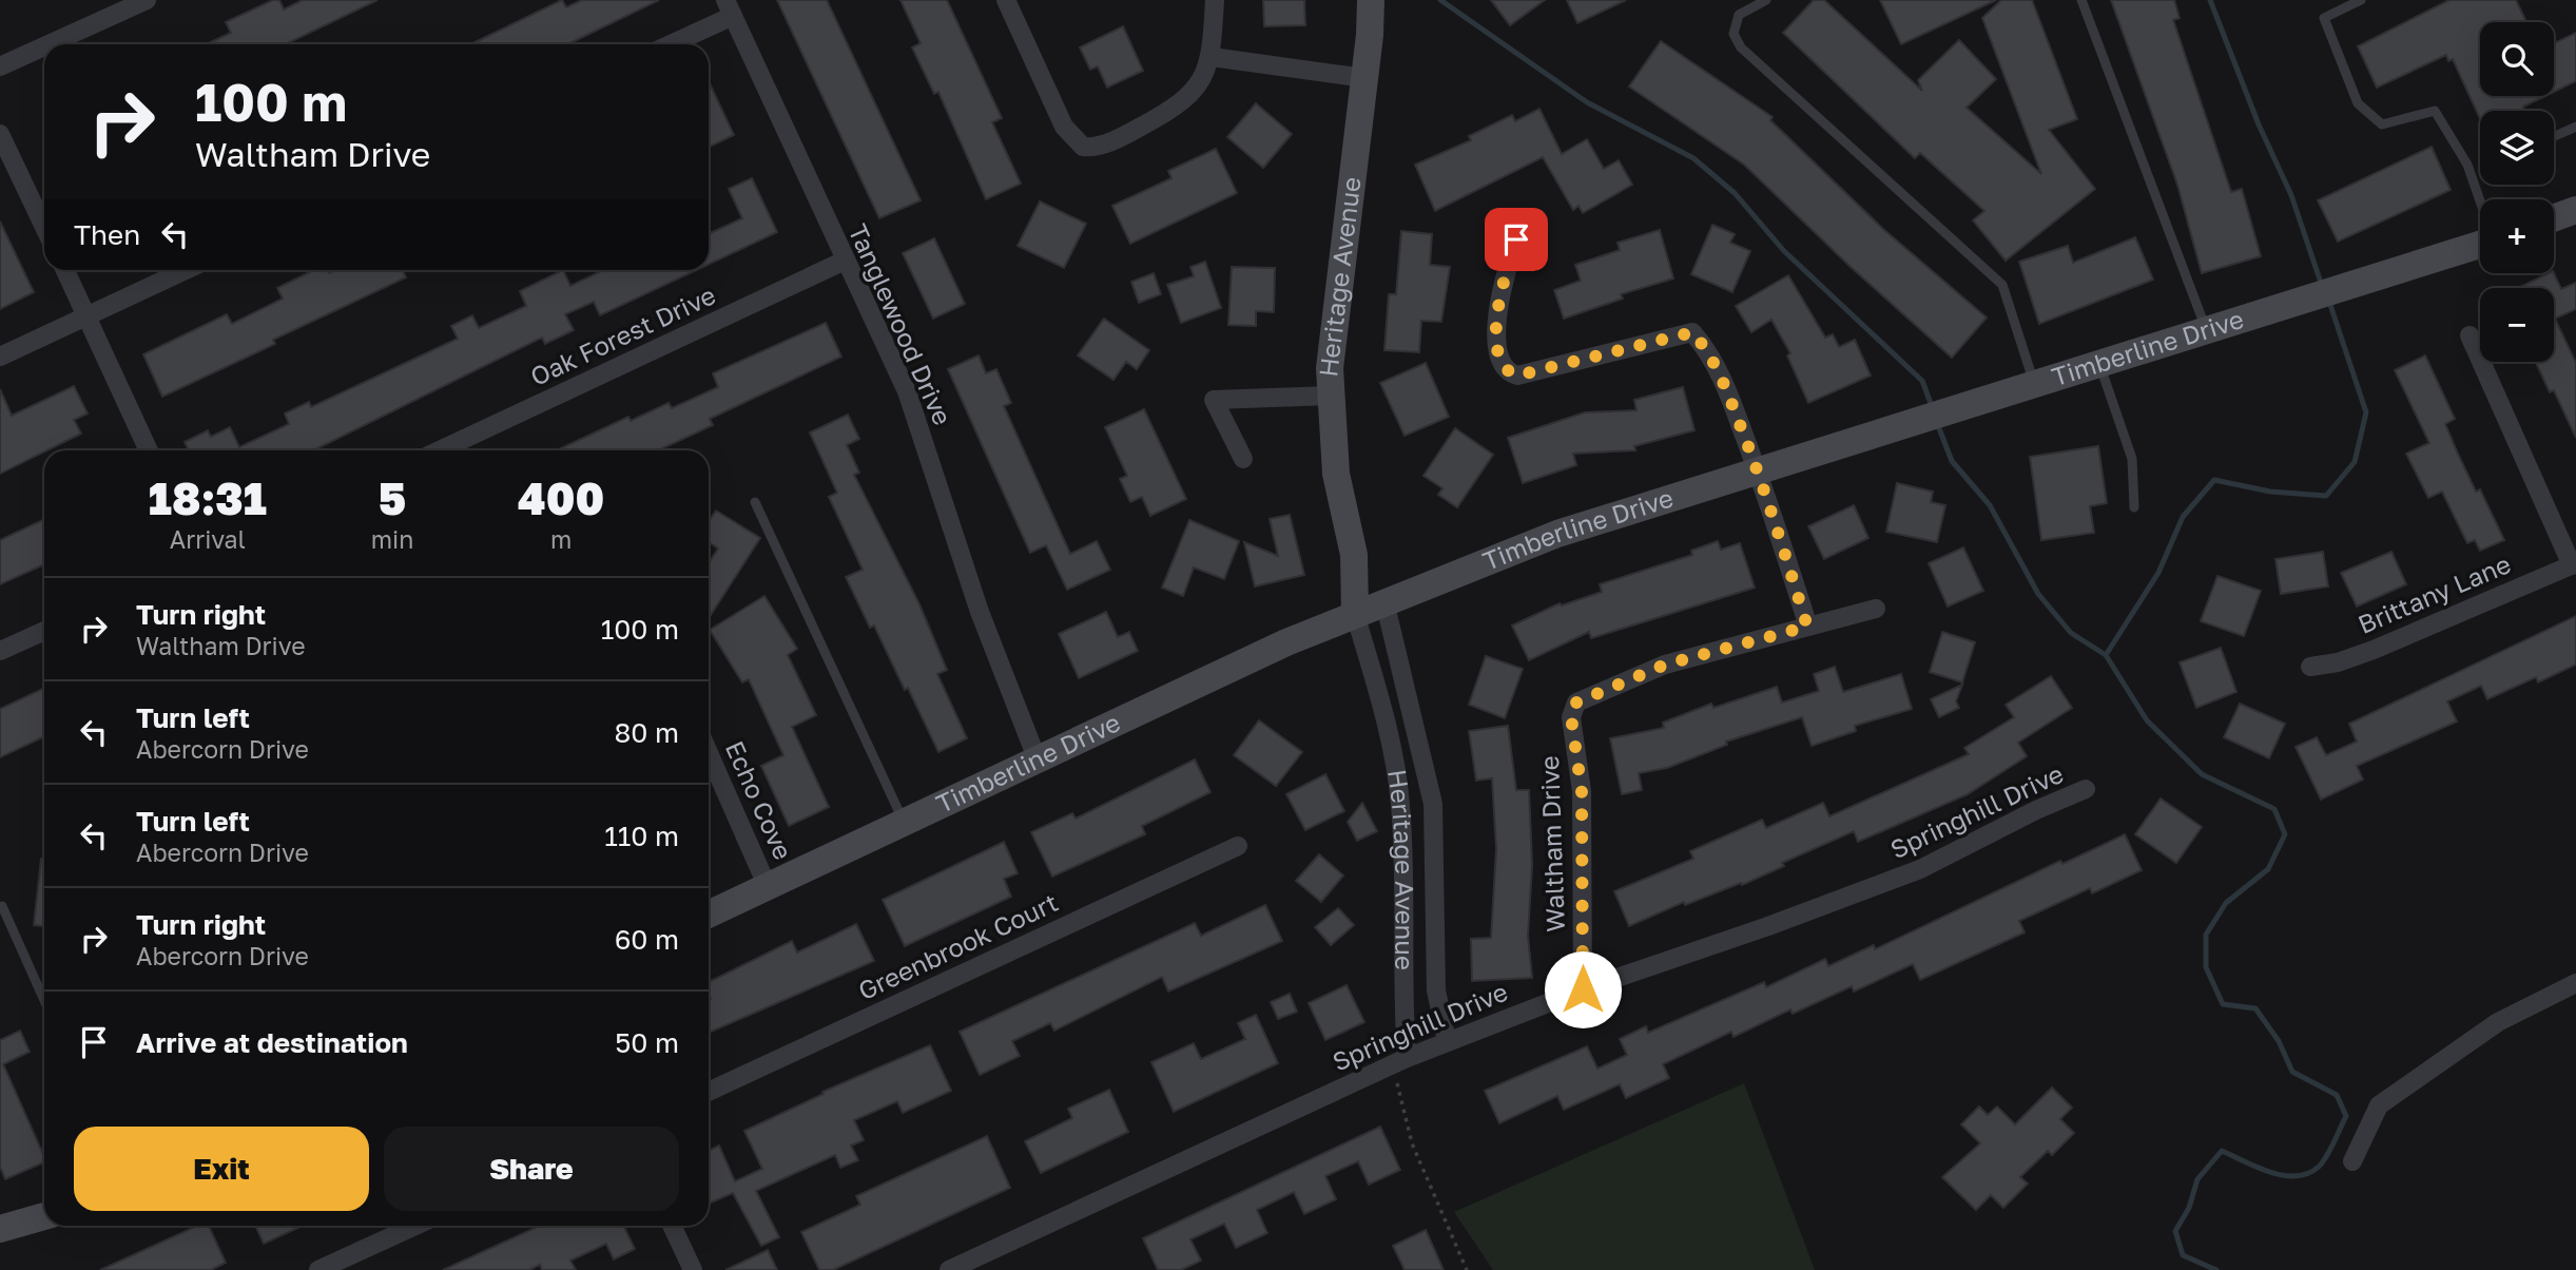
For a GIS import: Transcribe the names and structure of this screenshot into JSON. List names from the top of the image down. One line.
{"streets":{"street":["Heritage Avenue","Tanglewood Drive","Oak Forest Drive","Timberline Drive","Brittany Lane","Echo Cove","Springhill Drive","Waltham Drive","Greenbrook Court"]},"crossings":[["Heritage Avenue","Timberline Drive"],["Heritage Avenue","Springhill Drive"],["Tanglewood Drive","Oak Forest Drive"],["Tanglewood Drive","Timberline Drive"],["Timberline Drive","Echo Cove"],["Springhill Drive","Waltham Drive"]],"page":{"map_buttons":["+","−"],"turn":["100 m","Waltham Drive"],"then":"Then","eta":["18:31","Arrival","5","min","400","m"],"list":[{"name":"Turn right","note":"Waltham Drive","value":"100 m"},{"name":"Turn left","note":"Abercorn Drive","value":"80 m"},{"name":"Turn left","note":"Abercorn Drive","value":"110 m"},{"name":"Turn right","note":"Abercorn Drive","value":"60 m"},{"name":"Arrive at destination","value":"50 m"}],"buttons":["Exit","Share"]}}
